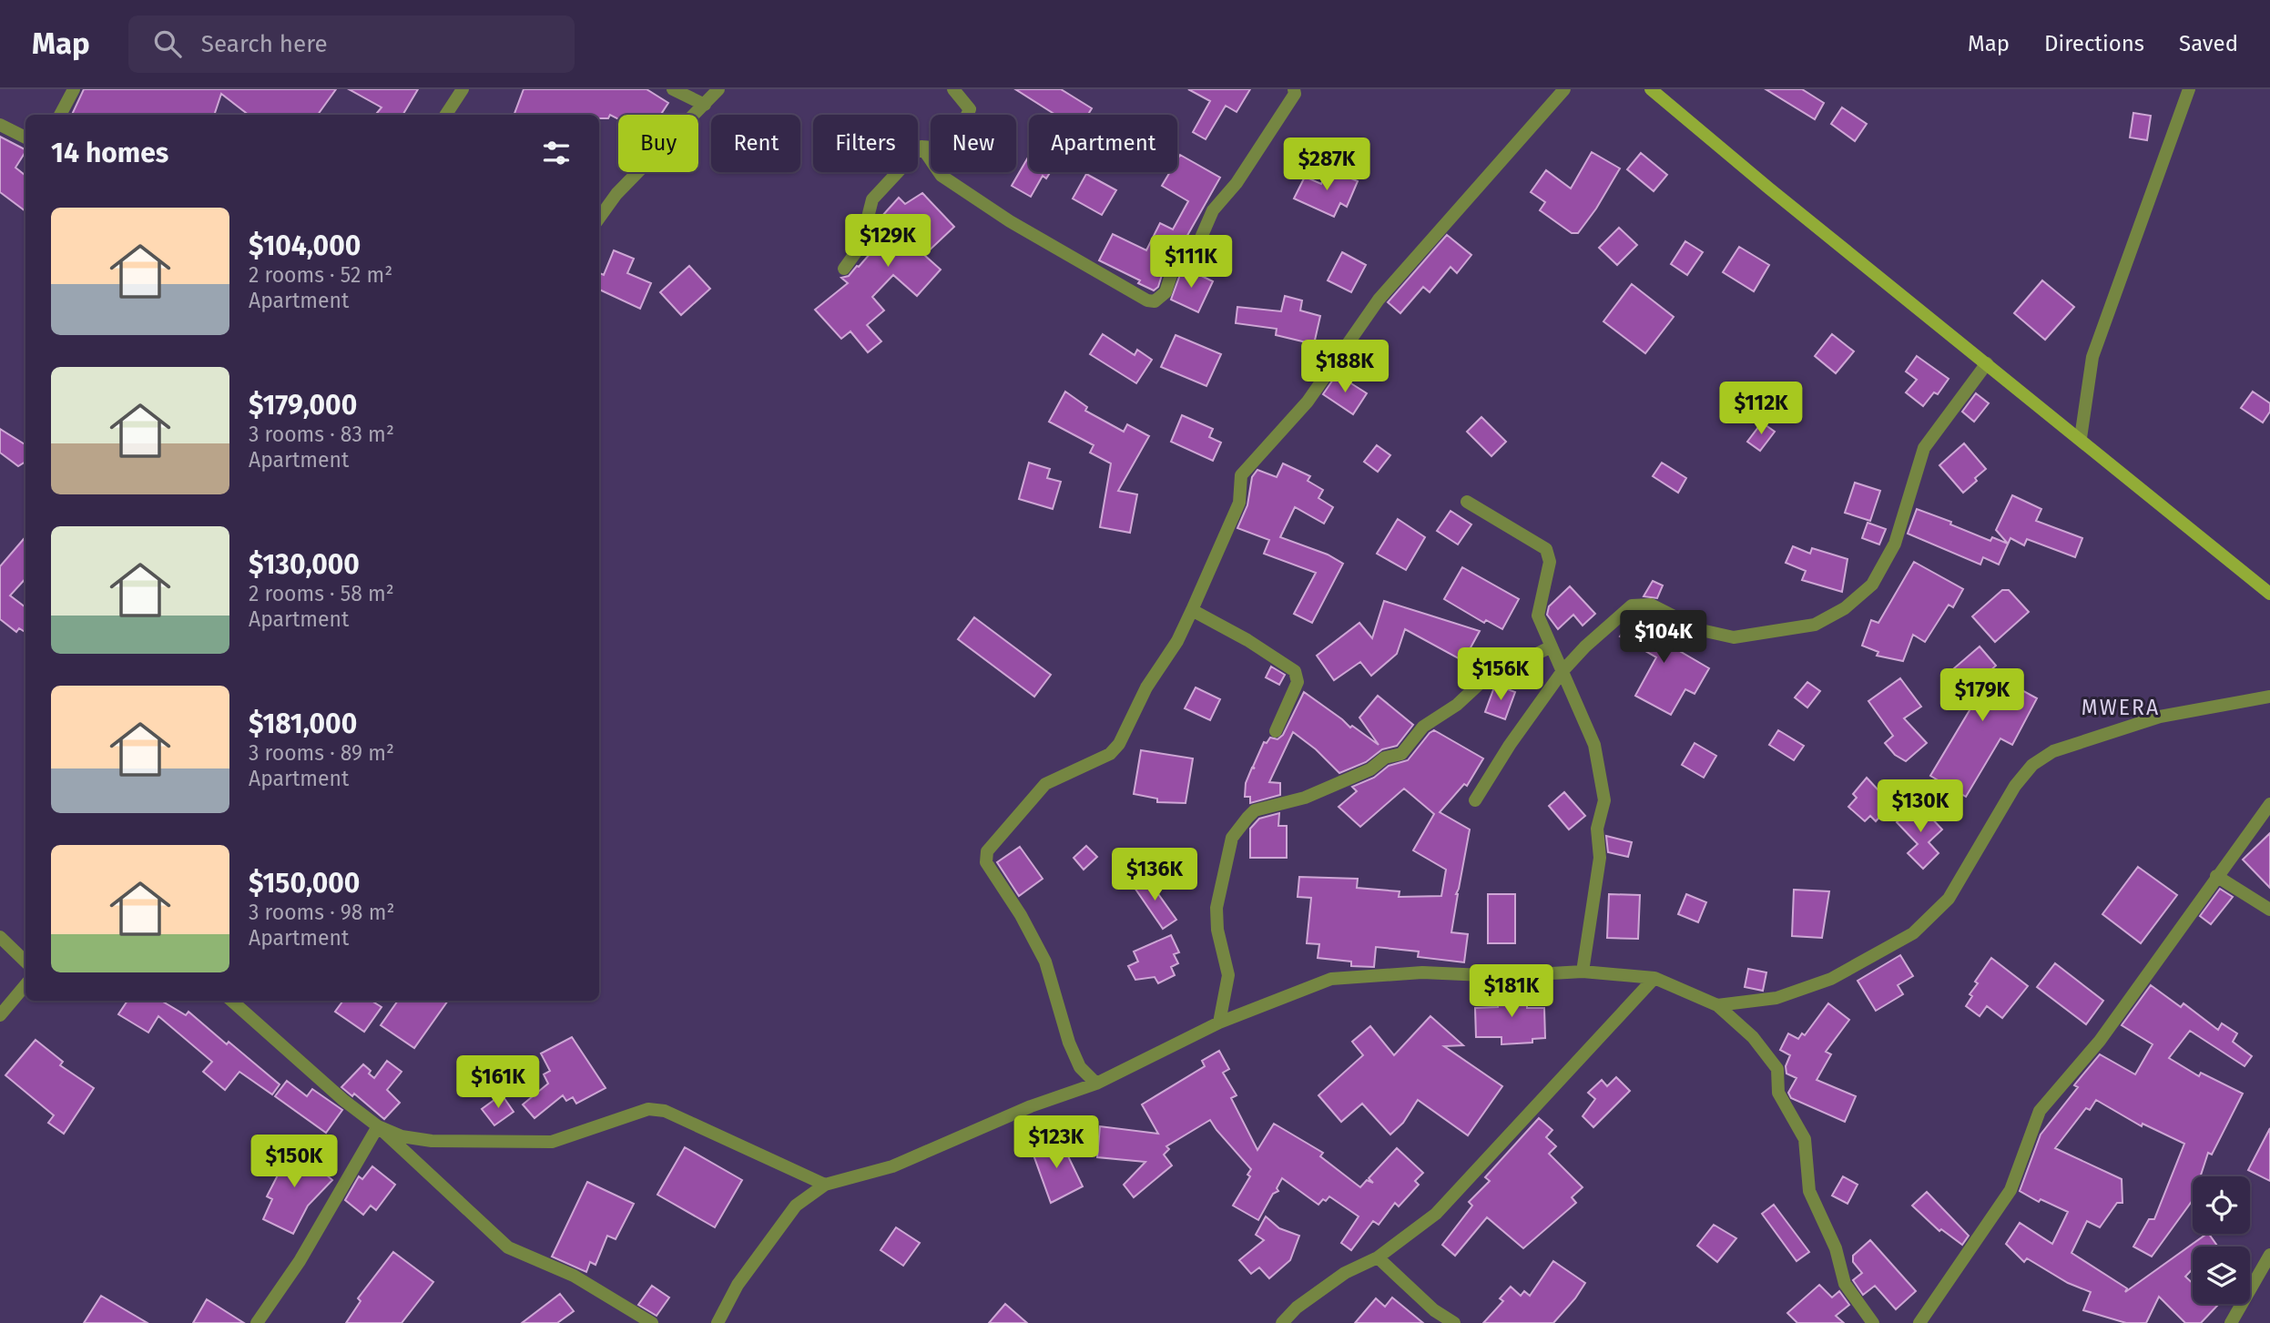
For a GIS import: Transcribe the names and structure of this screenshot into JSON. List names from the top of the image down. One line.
{"districts":["MWERA"],"page":{"header":"Map","search":"Search here","nav":["Map","Directions","Saved"],"chip":["Buy","Rent","Filters","New","Apartment"],"heading":"14 homes","price":["$287K","$129K","$111K","$188K","$112K","$104K","$156K","$179K","$130K","$136K","$181K","$161K","$123K","$150K"],"list":[{"name":"$104,000","note":"2 rooms · 52 m² · Apartment"},{"name":"$179,000","note":"3 rooms · 83 m² · Apartment"},{"name":"$130,000","note":"2 rooms · 58 m² · Apartment"},{"name":"$181,000","note":"3 rooms · 89 m² · Apartment"},{"name":"$150,000","note":"3 rooms · 98 m² · Apartment"}]}}
